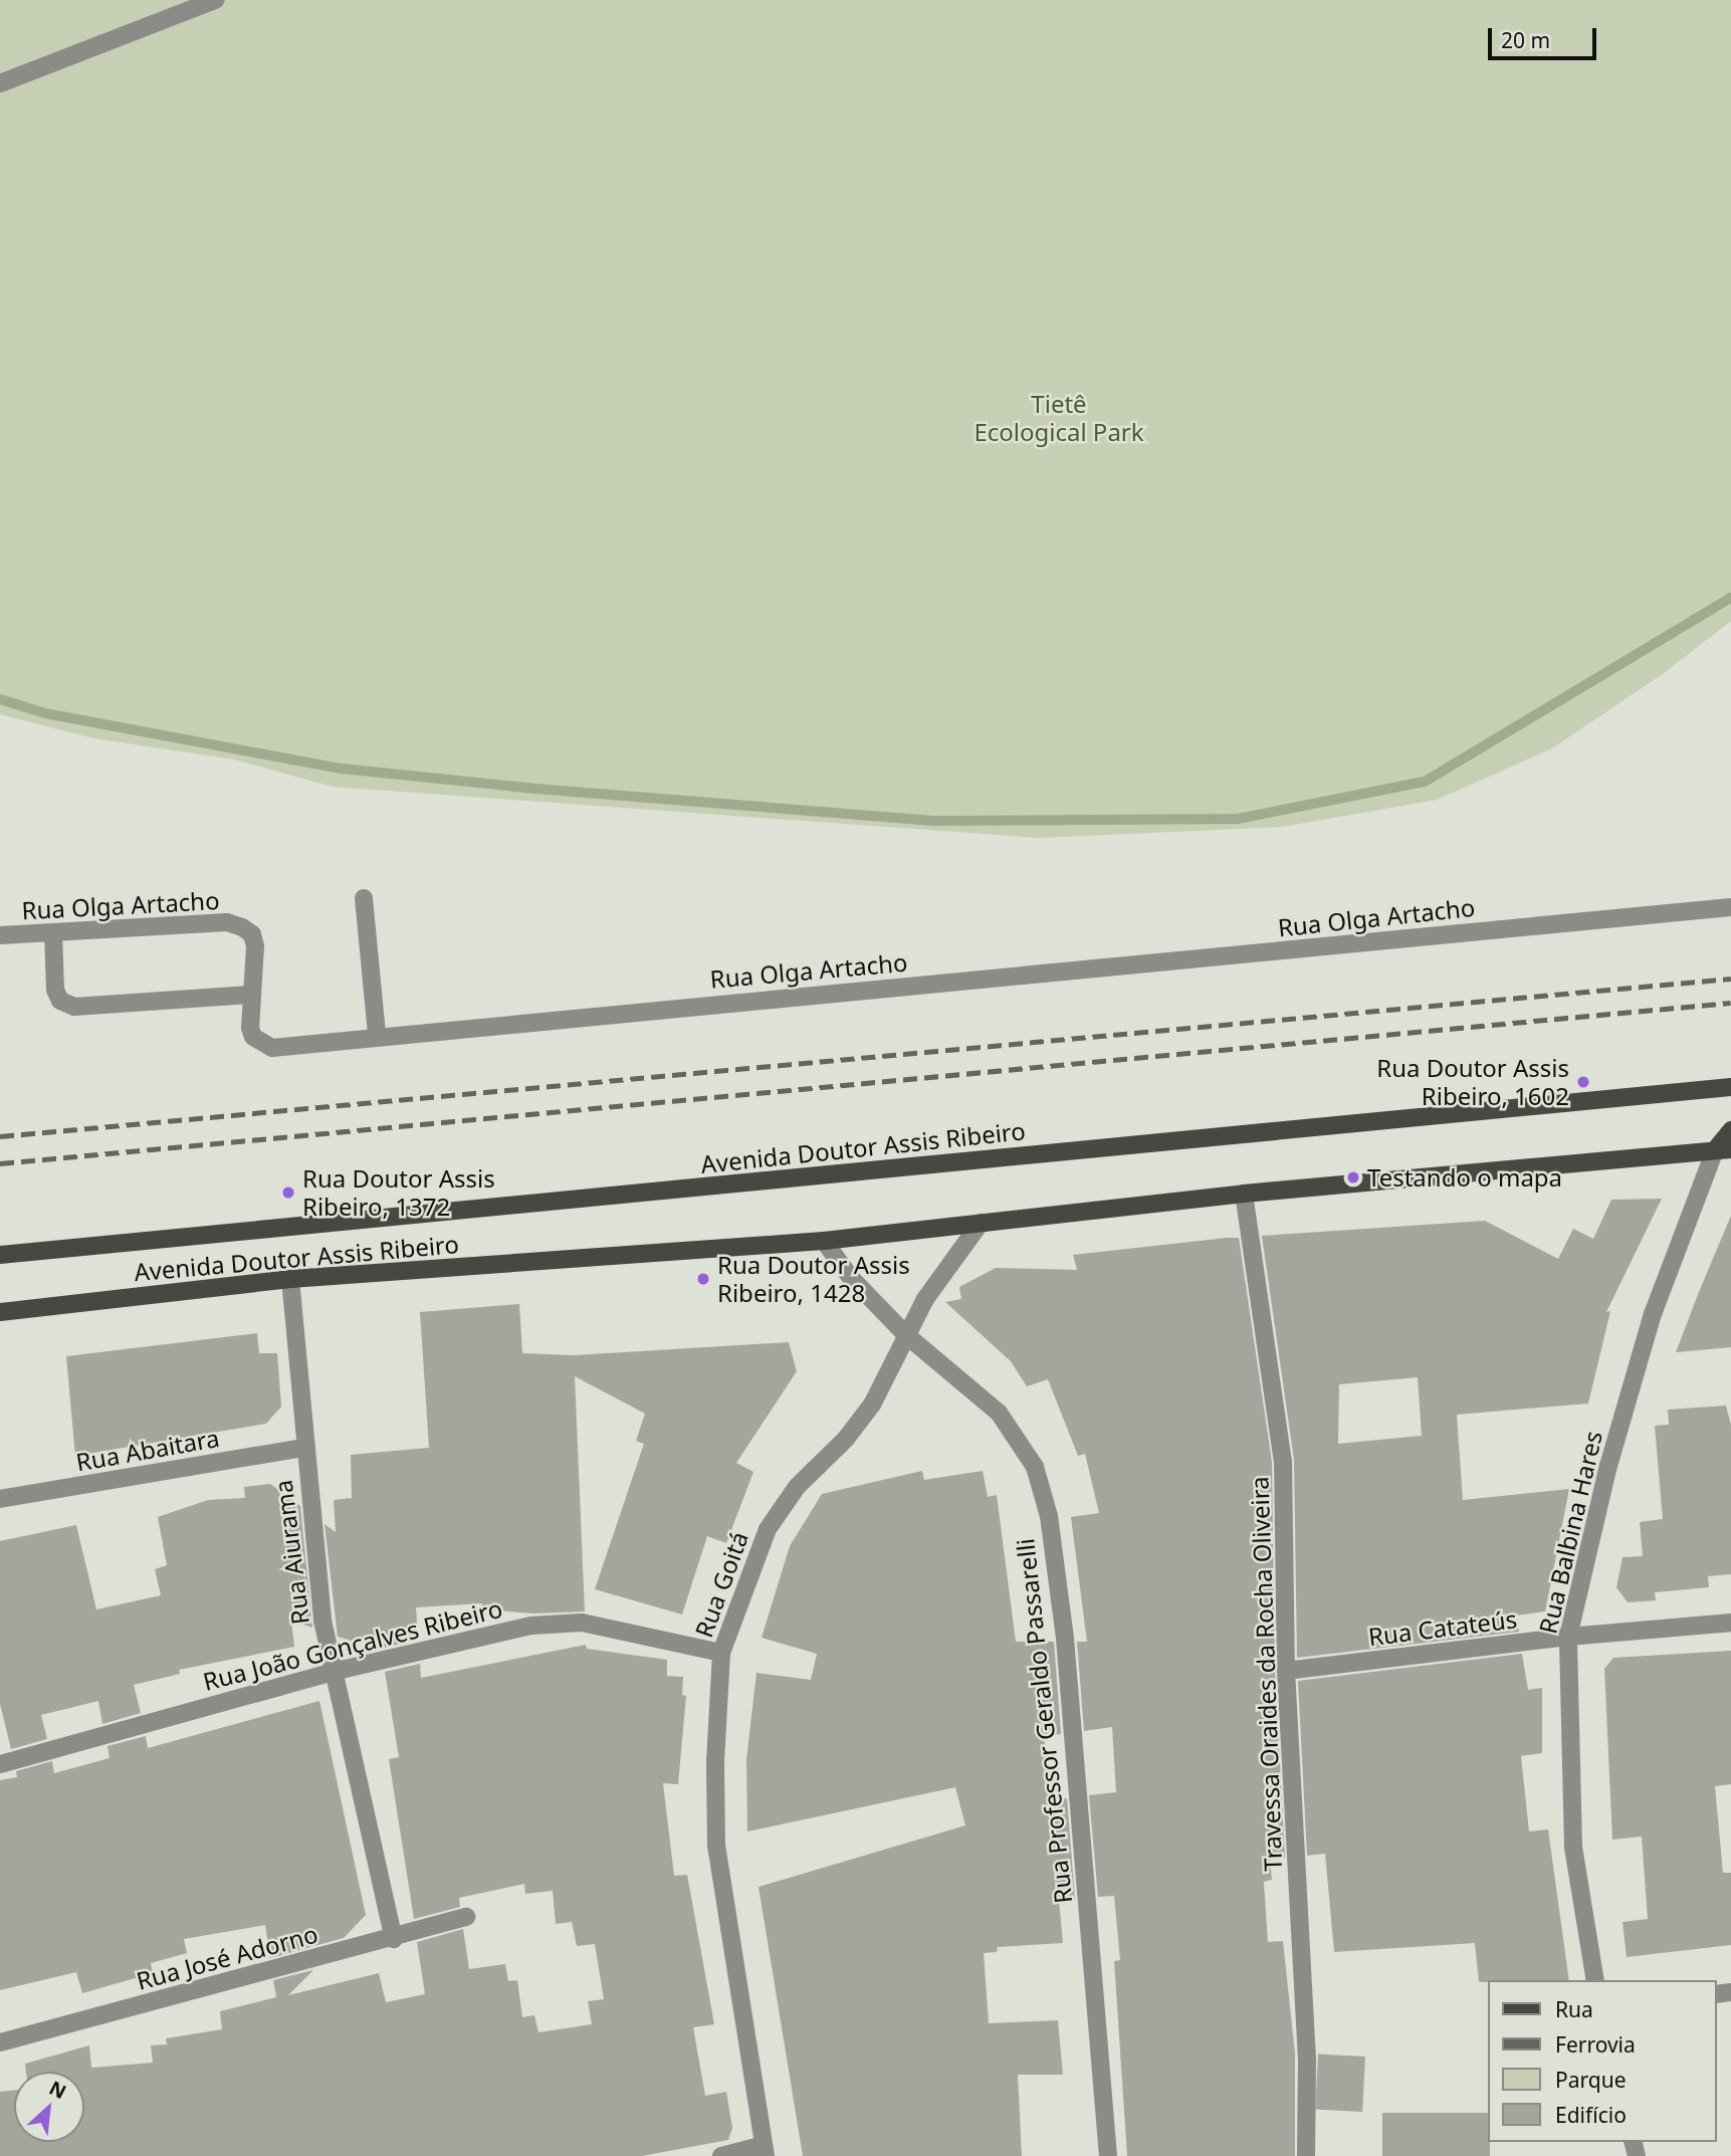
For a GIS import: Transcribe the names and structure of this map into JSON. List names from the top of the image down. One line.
{"streets":{"main road":["Avenida Doutor Assis Ribeiro"],"street":["Rua Olga Artacho","Rua Abaitara","Rua Balbina Hares","Rua Aiurama","Rua Goitá","Rua Catateús","Rua João Gonçalves Ribeiro","Travessa Oraides da Rocha Oliveira","Rua Professor Geraldo Passarelli","Rua José Adorno"]},"crossings":[["Avenida Doutor Assis Ribeiro","Rua Balbina Hares"],["Avenida Doutor Assis Ribeiro","Rua Aiurama"],["Avenida Doutor Assis Ribeiro","Rua Goitá"],["Avenida Doutor Assis Ribeiro","Travessa Oraides da Rocha Oliveira"],["Avenida Doutor Assis Ribeiro","Rua Professor Geraldo Passarelli"],["Rua Abaitara","Rua Aiurama"],["Rua Balbina Hares","Rua Catateús"],["Rua Aiurama","Rua João Gonçalves Ribeiro"],["Rua Aiurama","Rua José Adorno"],["Rua Goitá","Rua João Gonçalves Ribeiro"],["Rua Goitá","Rua Professor Geraldo Passarelli"],["Rua Catateús","Travessa Oraides da Rocha Oliveira"]],"parks":["Tietê Ecological Park"],"places":["Rua Doutor Assis Ribeiro, 1602","Testando o mapa","Rua Doutor Assis Ribeiro, 1372","Rua Doutor Assis Ribeiro, 1428"],"legend":["Rua","Ferrovia","Parque","Edifício"],"scale_bar":"20 m","north":"top right"}
